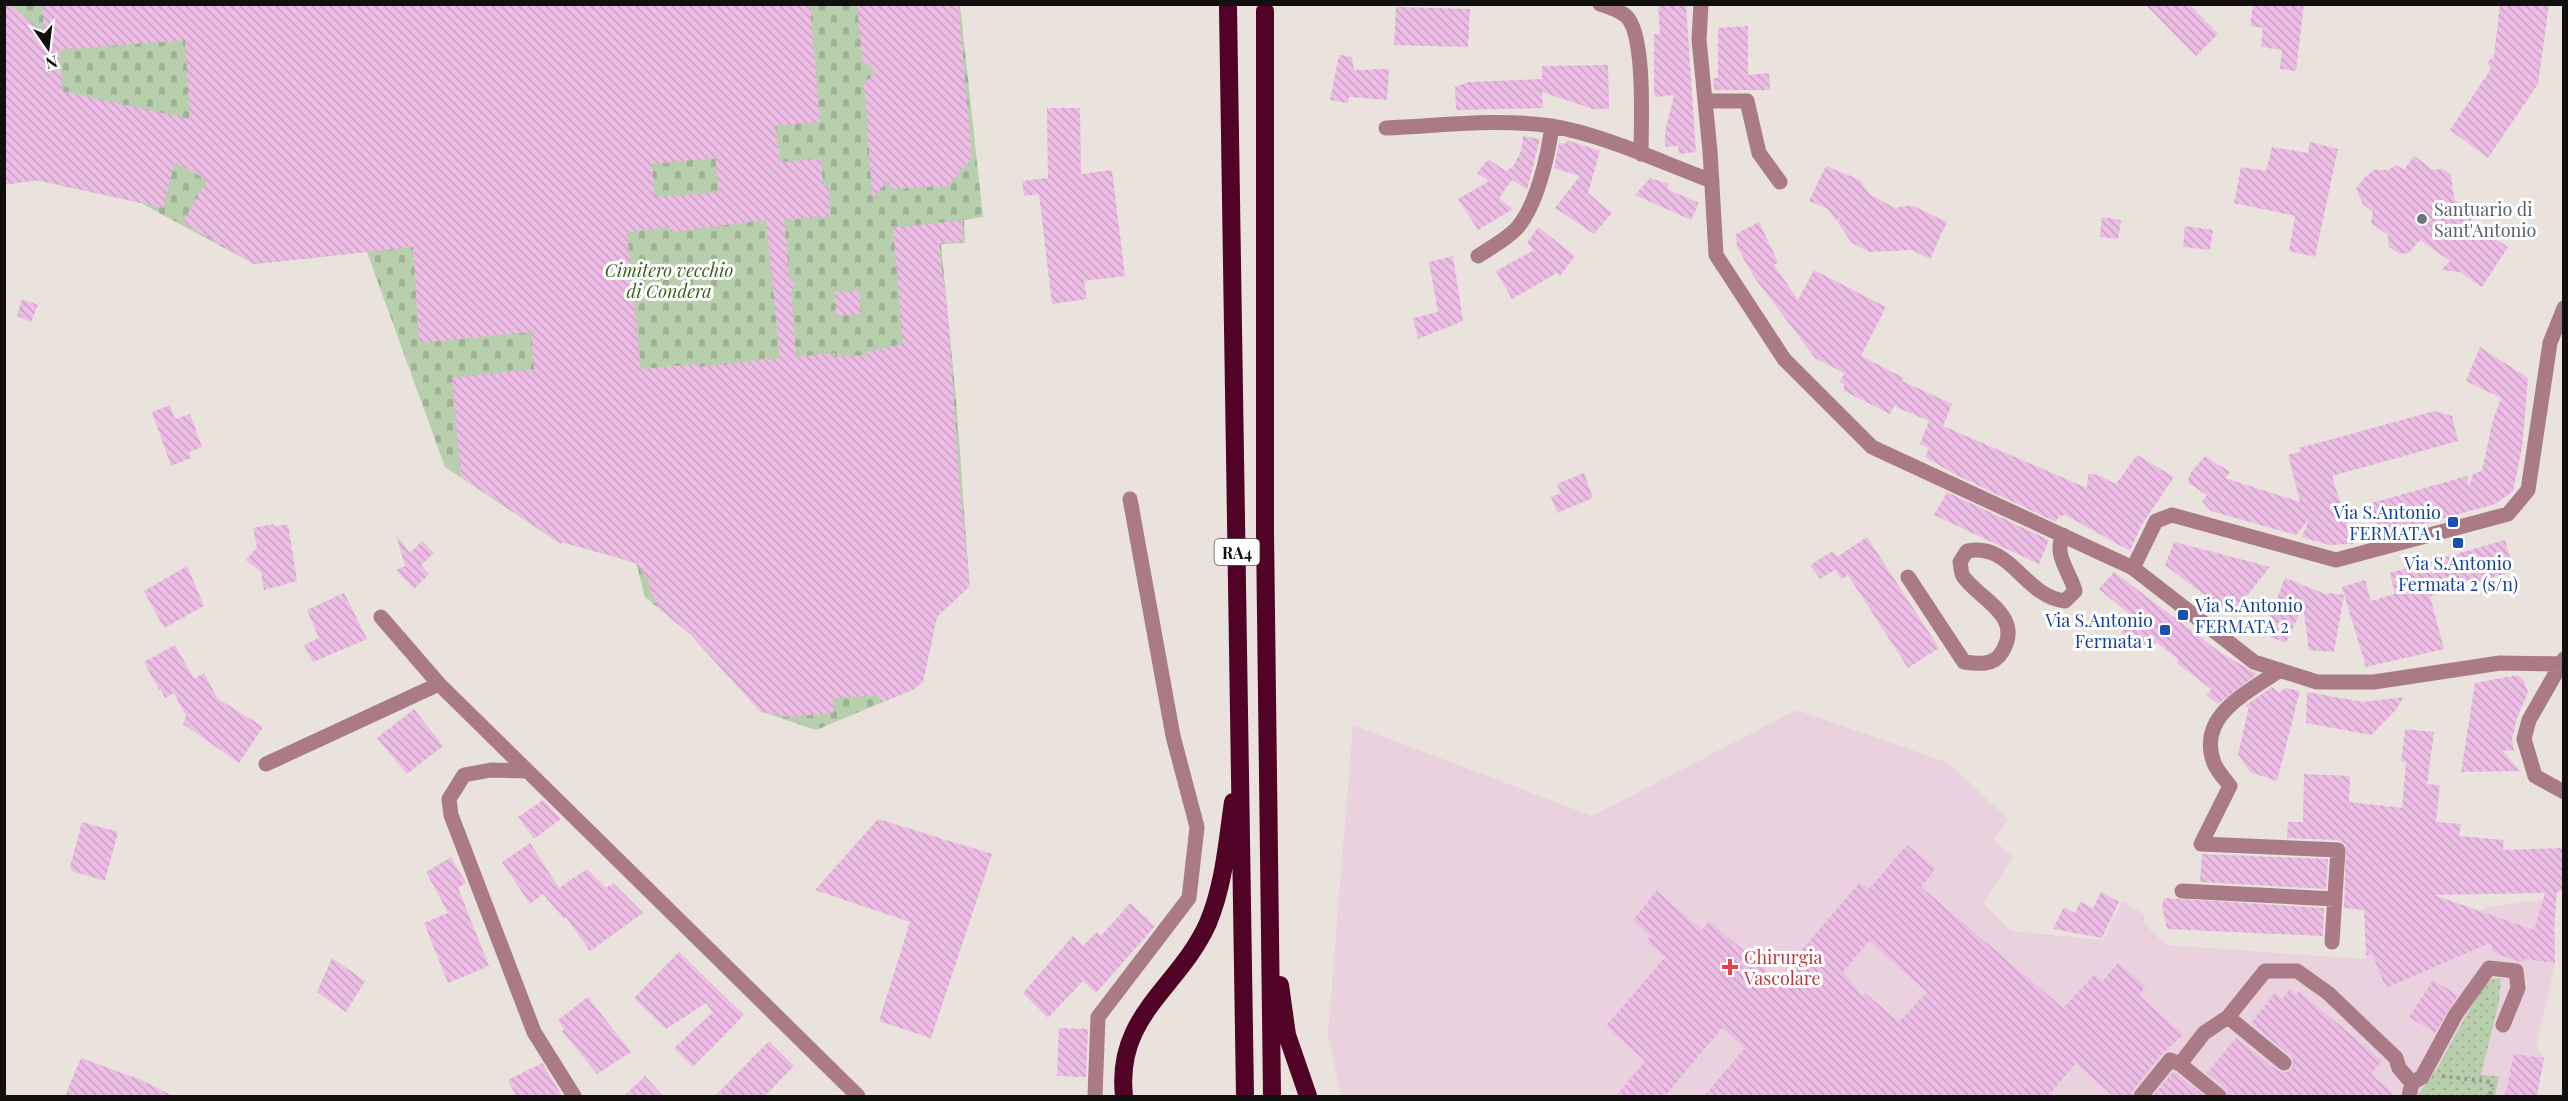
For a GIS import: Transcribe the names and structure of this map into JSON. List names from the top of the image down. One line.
{"streets":{"highway":["RA4"]},"parks":["Cimitero vecchio di Condera"],"places":{"other":["Santuario di Sant'Antonio"],"transit":["Via S.Antonio FERMATA 1","Via S.Antonio Fermata 2 (s/n)","Via S.Antonio FERMATA 2","Via S.Antonio Fermata 1"],"health":["Chirurgia Vascolare"]},"north":"bottom"}
